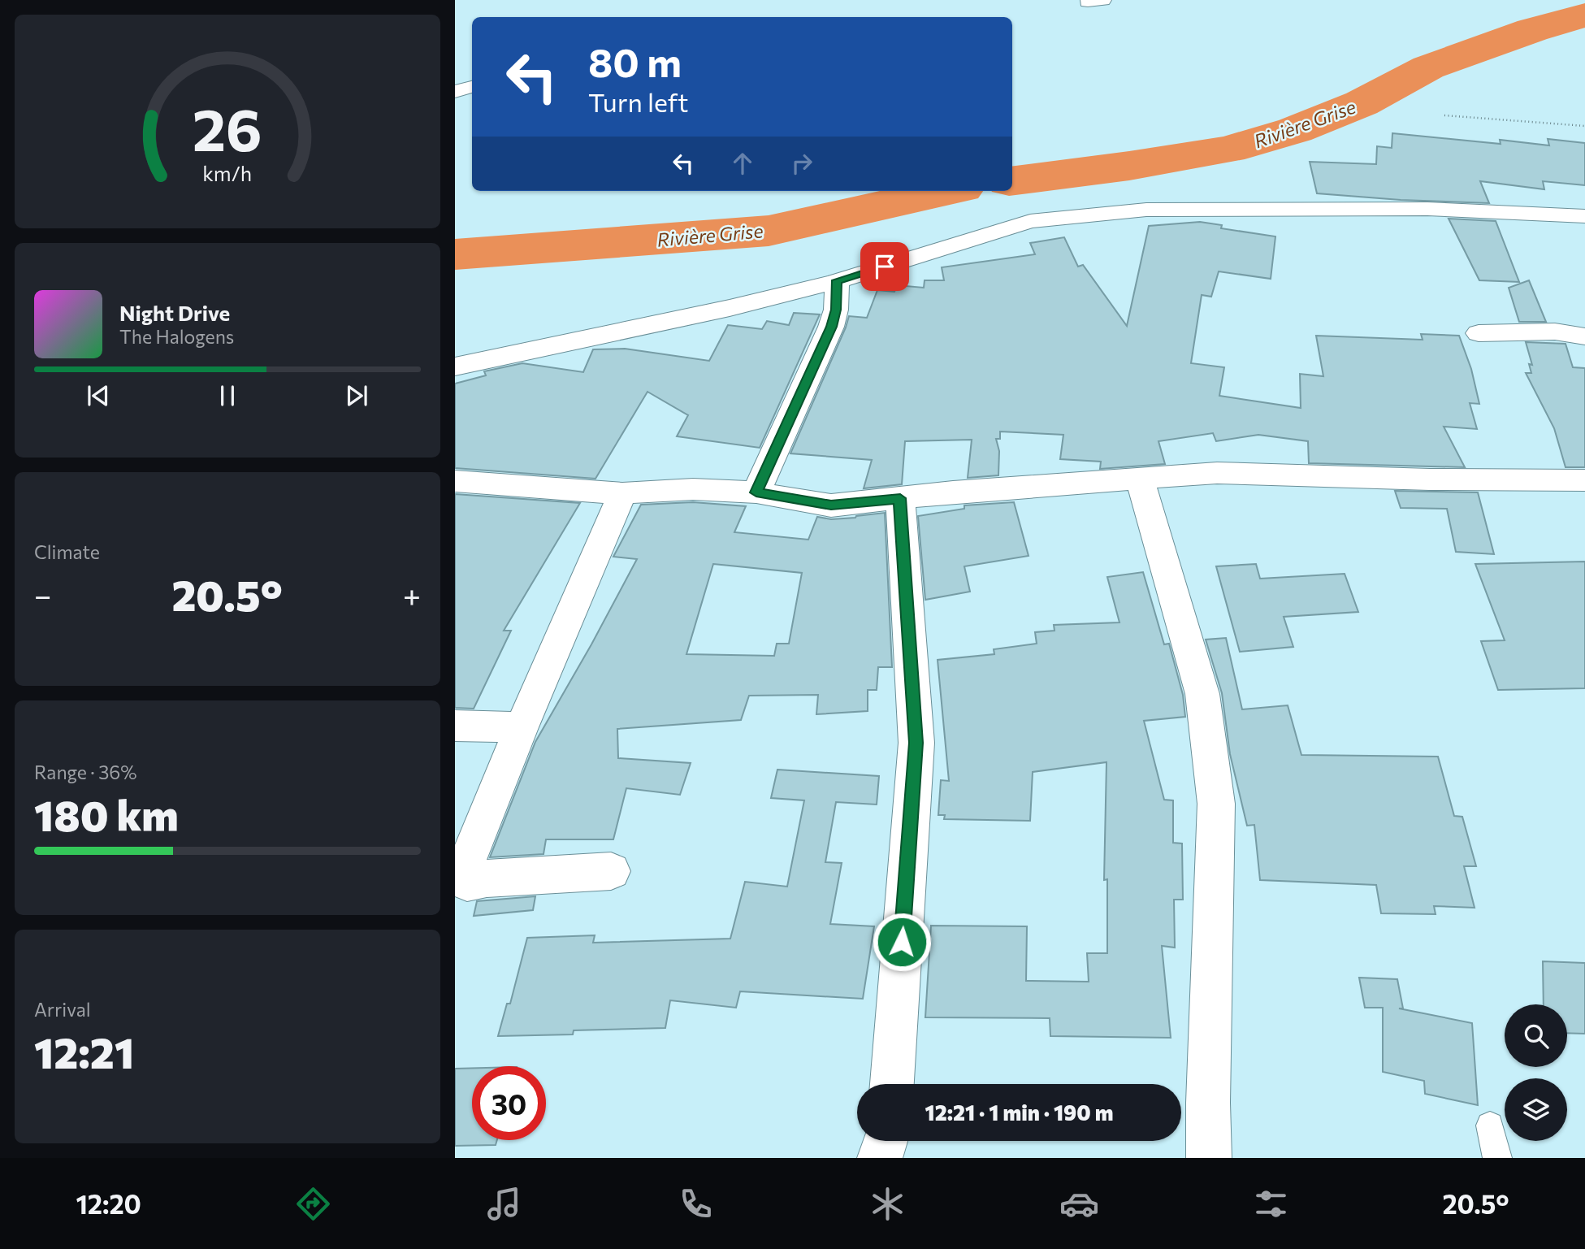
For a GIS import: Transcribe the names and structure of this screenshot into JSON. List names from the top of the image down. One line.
{"water":["Rivière Grise"],"page":{"turn":["80 m","Turn left"],"song":["Night Drive","The Halogens"],"tile":["Climate",["Range · 36%","180 km"],["Arrival","12:21"]],"heat":["−","20.5°","+"],"limit":"30","trip":"12:21 · 1 min · 190 m","tabs":["12:20","20.5°"],"gauge":["26","km/h"]}}
